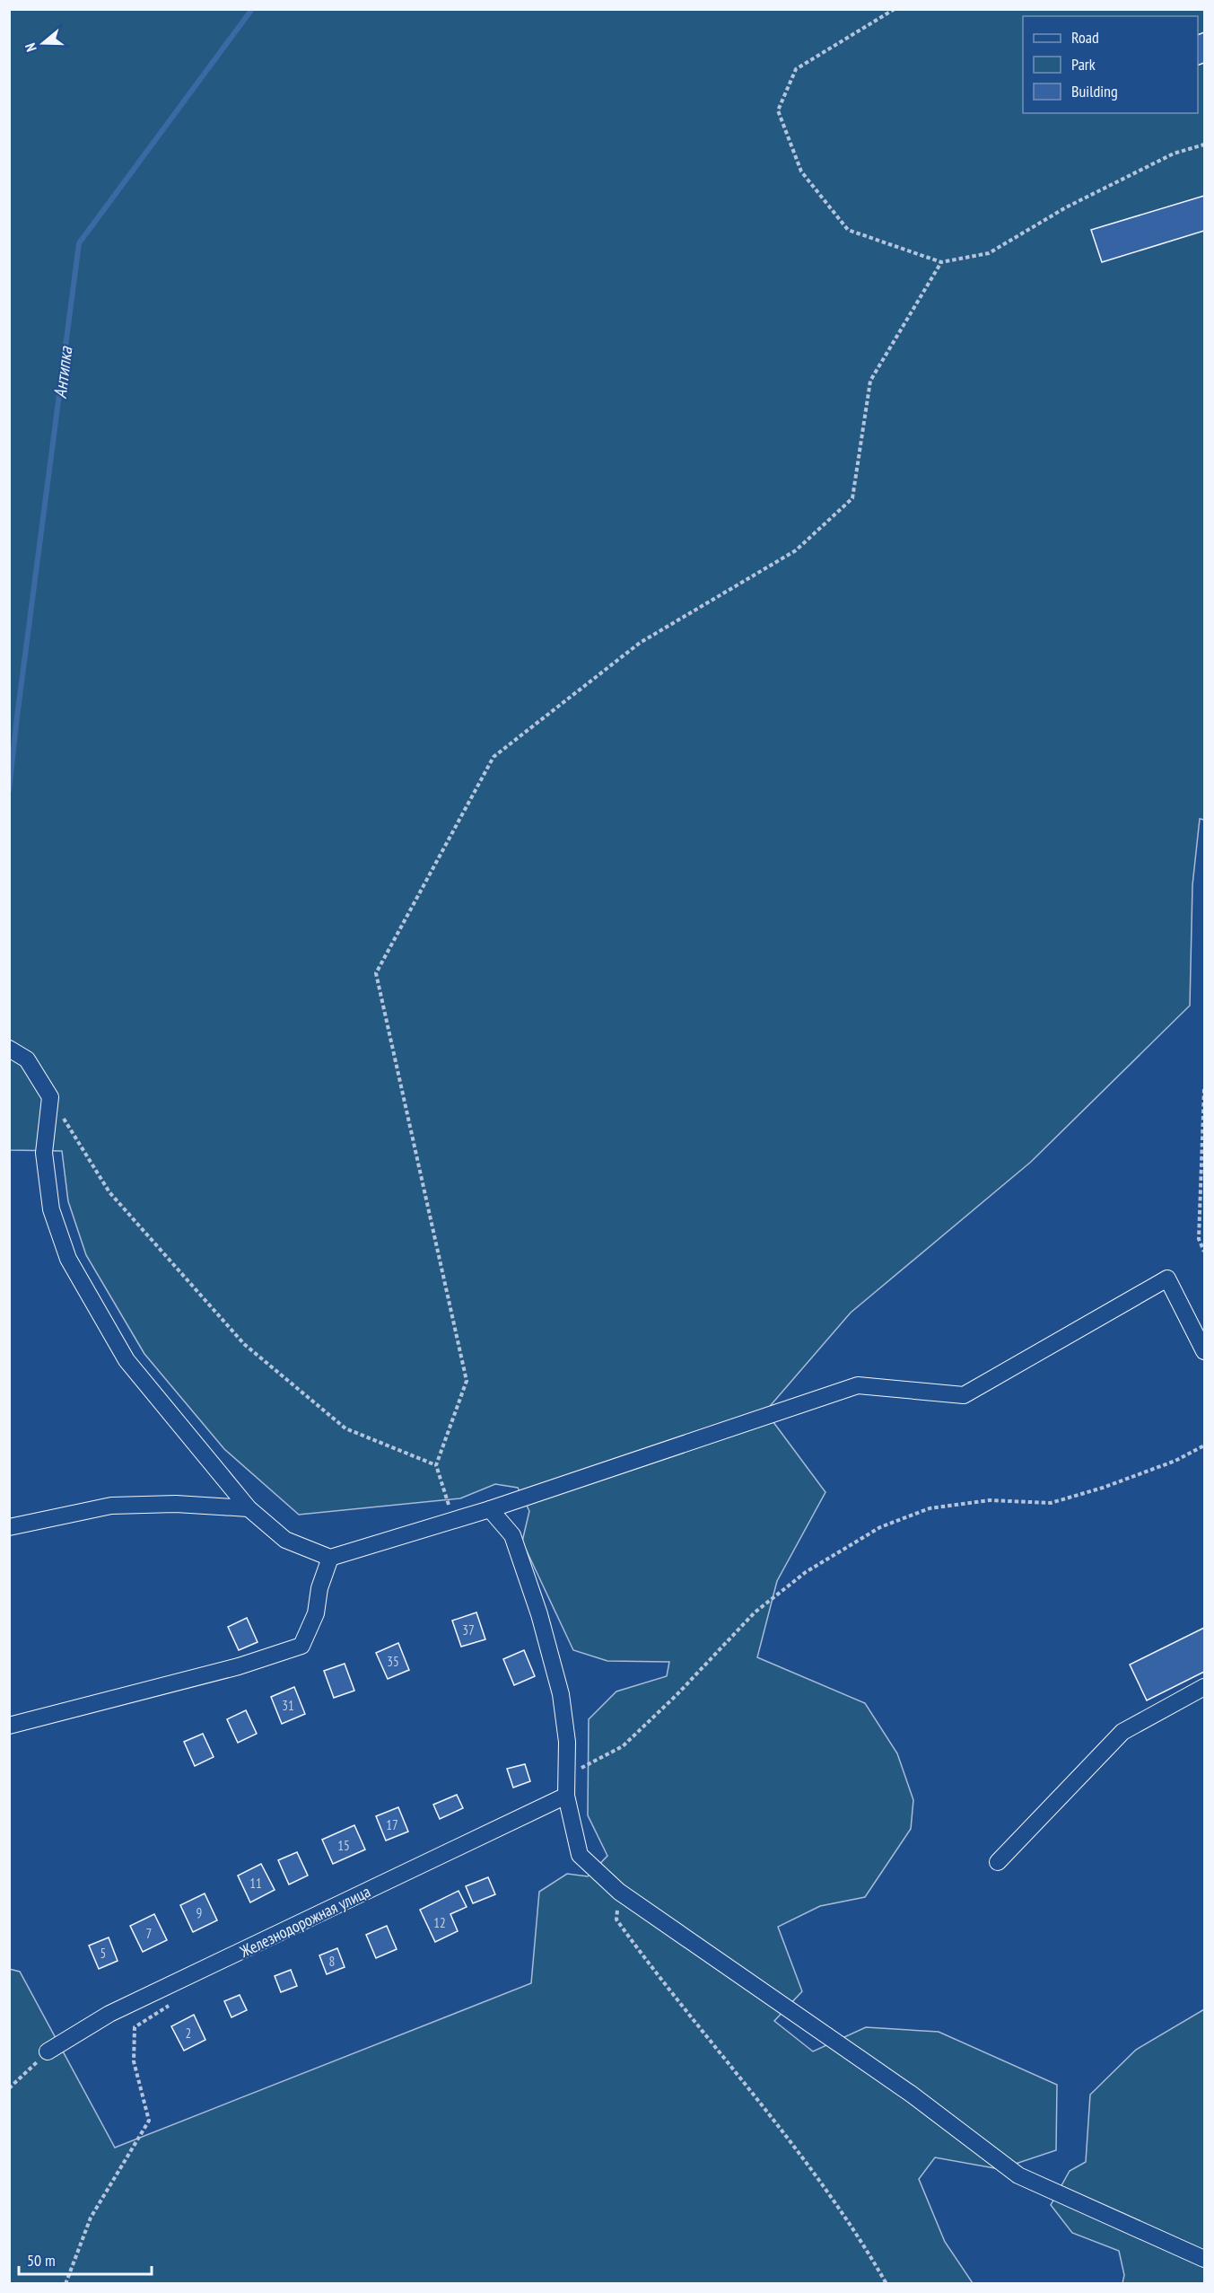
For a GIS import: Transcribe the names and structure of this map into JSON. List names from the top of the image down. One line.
{"streets":{"street":["Железнодорожная улица"]},"water":["Антипка"],"house_numbers":["37","35","31","17","15","11","9","12","7","5","8","2"],"legend":["Road","Park","Building"],"scale_bar":"50 m","north":"left"}
